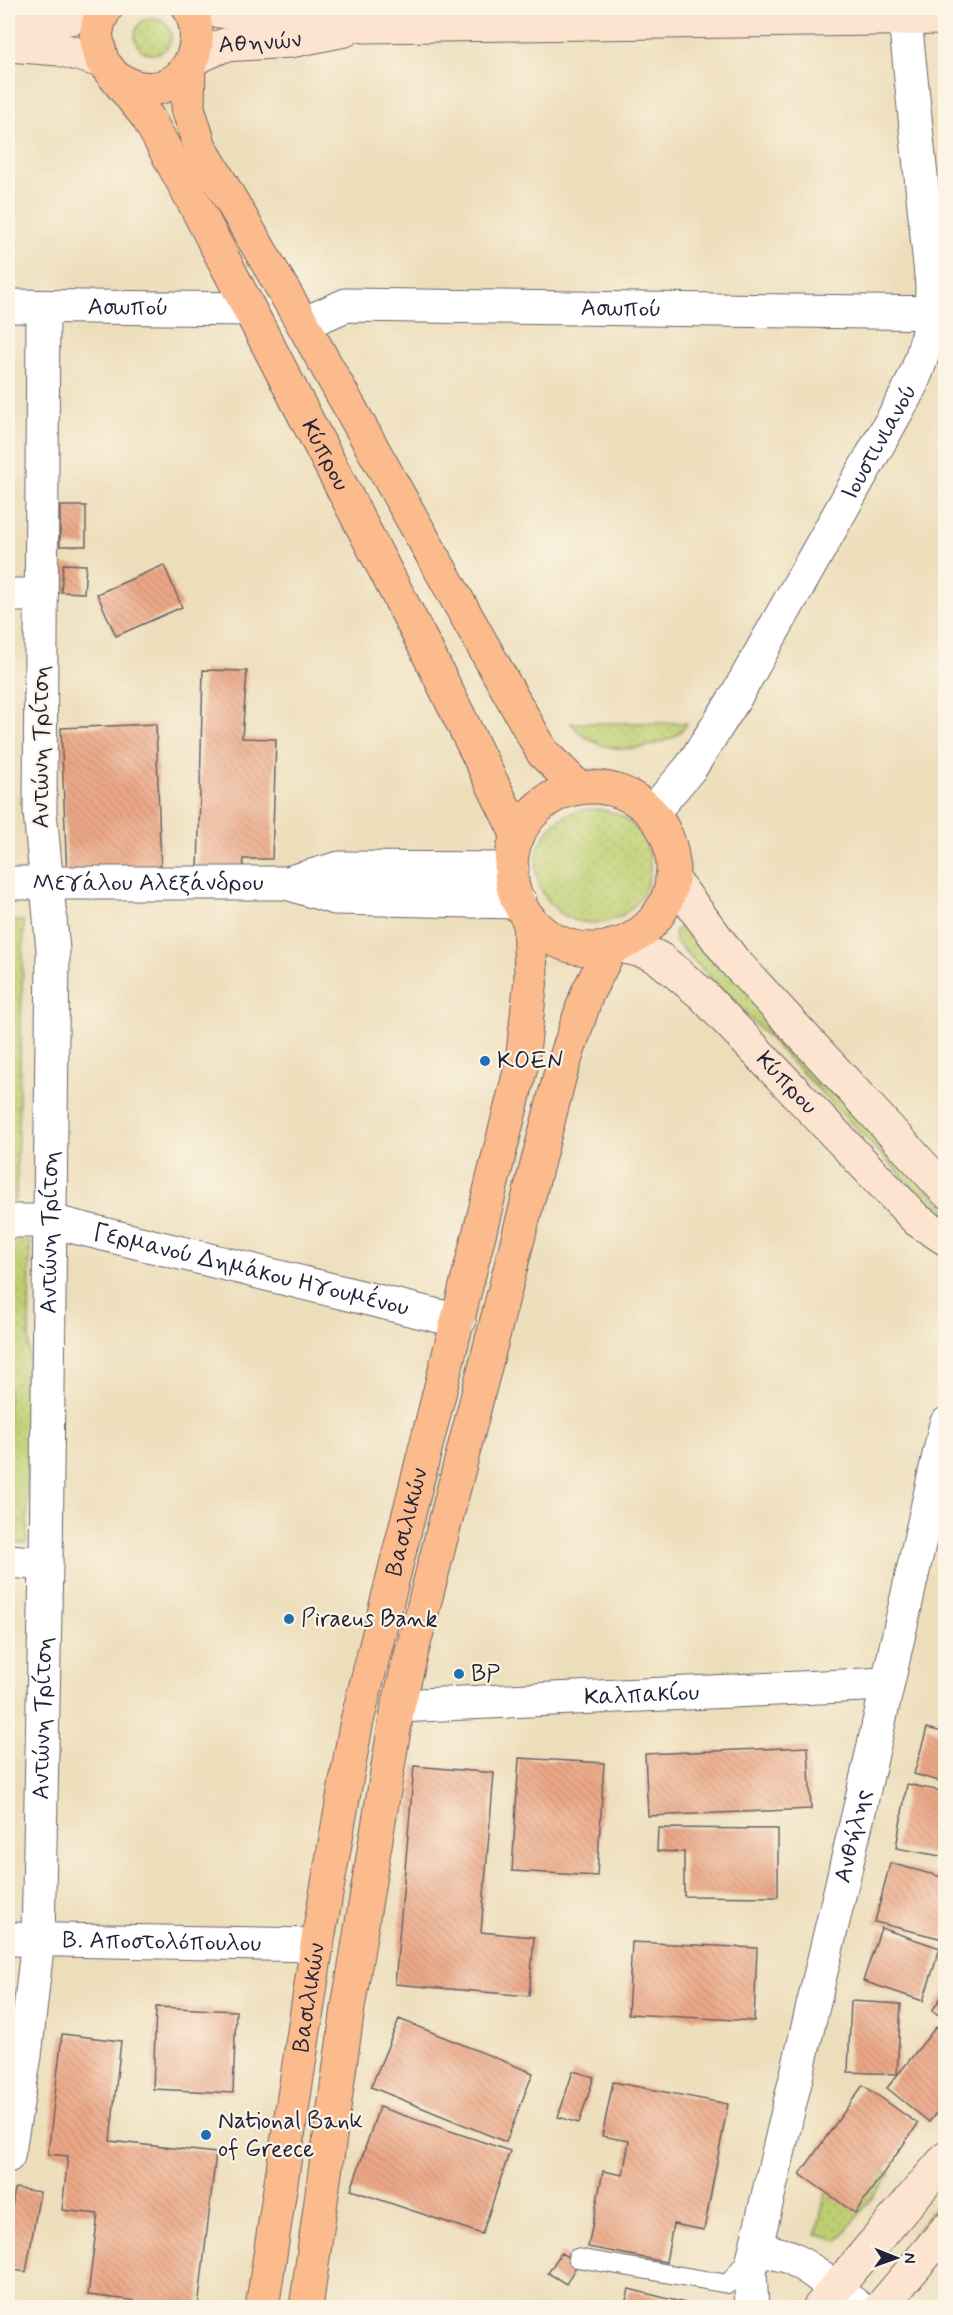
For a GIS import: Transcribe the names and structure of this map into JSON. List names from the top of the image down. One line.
{"streets":{"main road":["Αθηνών","Κύπρου","Βασιλικών"],"street":["Ασωπού","Ιουστινιανού","Αντώνη Τρίτση","Μεγάλου Αλεξάνδρου","Γερμανού Δημάκου Ηγουμένου","Καλπακίου","Ανθήλης","Β. Αποστολόπουλου"]},"crossings":[["Αθηνών","Ιουστινιανού"],["Αθηνών","Κύπρου"],["Ασωπού","Ιουστινιανού"],["Ασωπού","Κύπρου"],["Ασωπού","Αντώνη Τρίτση"],["Ιουστινιανού","Κύπρου"],["Ιουστινιανού","Μεγάλου Αλεξάνδρου"],["Ιουστινιανού","Βασιλικών"],["Κύπρου","Μεγάλου Αλεξάνδρου"],["Κύπρου","Βασιλικών"],["Αντώνη Τρίτση","Μεγάλου Αλεξάνδρου"],["Αντώνη Τρίτση","Γερμανού Δημάκου Ηγουμένου"],["Αντώνη Τρίτση","Β. Αποστολόπουλου"],["Μεγάλου Αλεξάνδρου","Βασιλικών"],["Γερμανού Δημάκου Ηγουμένου","Βασιλικών"],["Βασιλικών","Καλπακίου"],["Βασιλικών","Β. Αποστολόπουλου"],["Καλπακίου","Ανθήλης"]],"places":["KOEN","Piraeus Bank","BP","National Bank of Greece"],"north":"right"}
